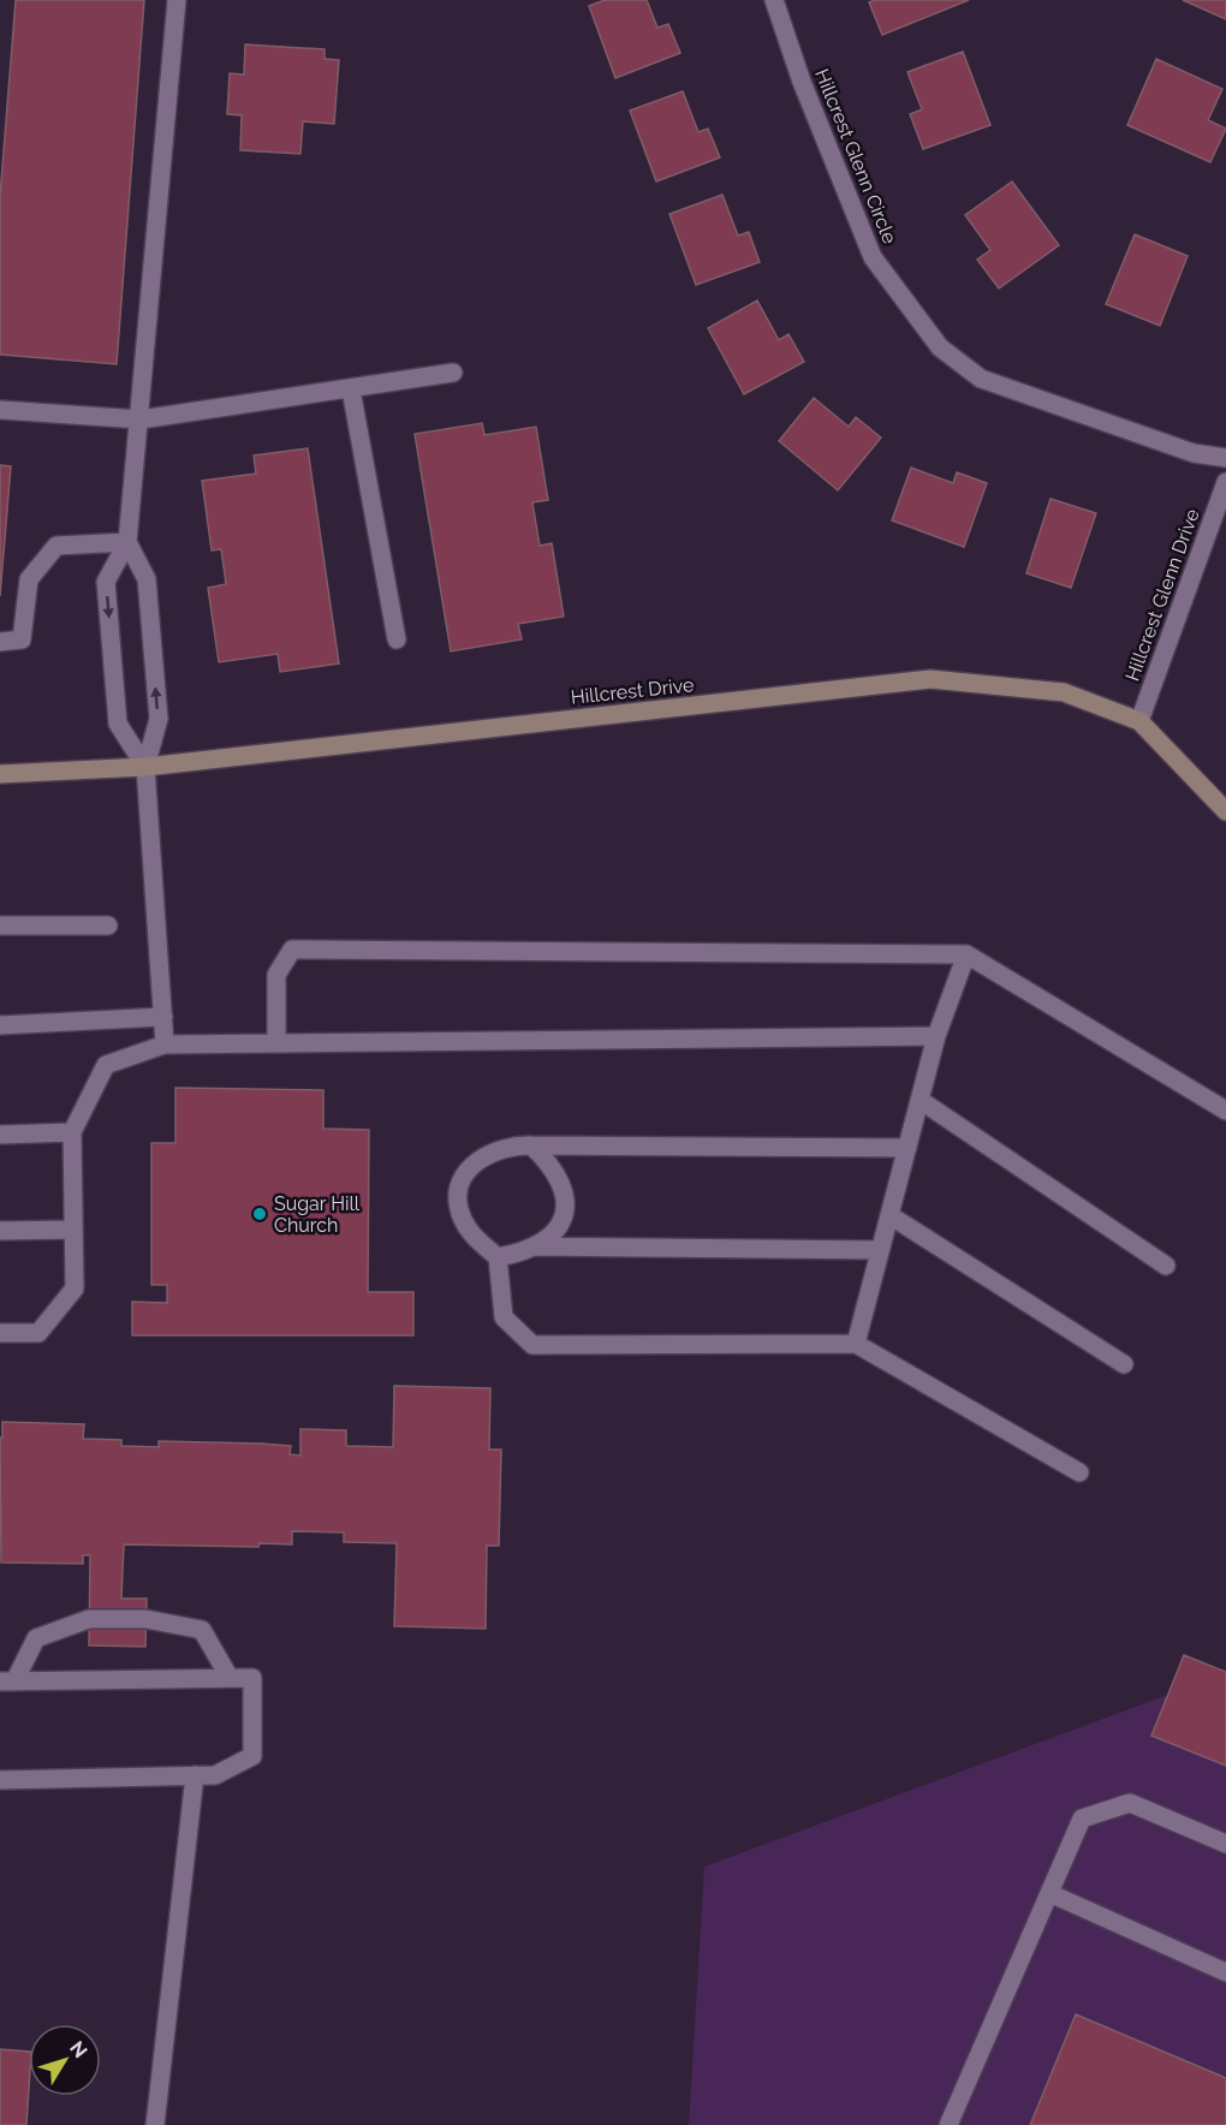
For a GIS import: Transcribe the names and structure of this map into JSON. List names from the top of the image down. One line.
{"streets":{"street":["Hillcrest Glenn Circle","Hillcrest Glenn Drive","Hillcrest Drive"]},"crossings":[["Hillcrest Glenn Drive","Hillcrest Drive"]],"places":["Sugar Hill Church"],"north":"top right"}
